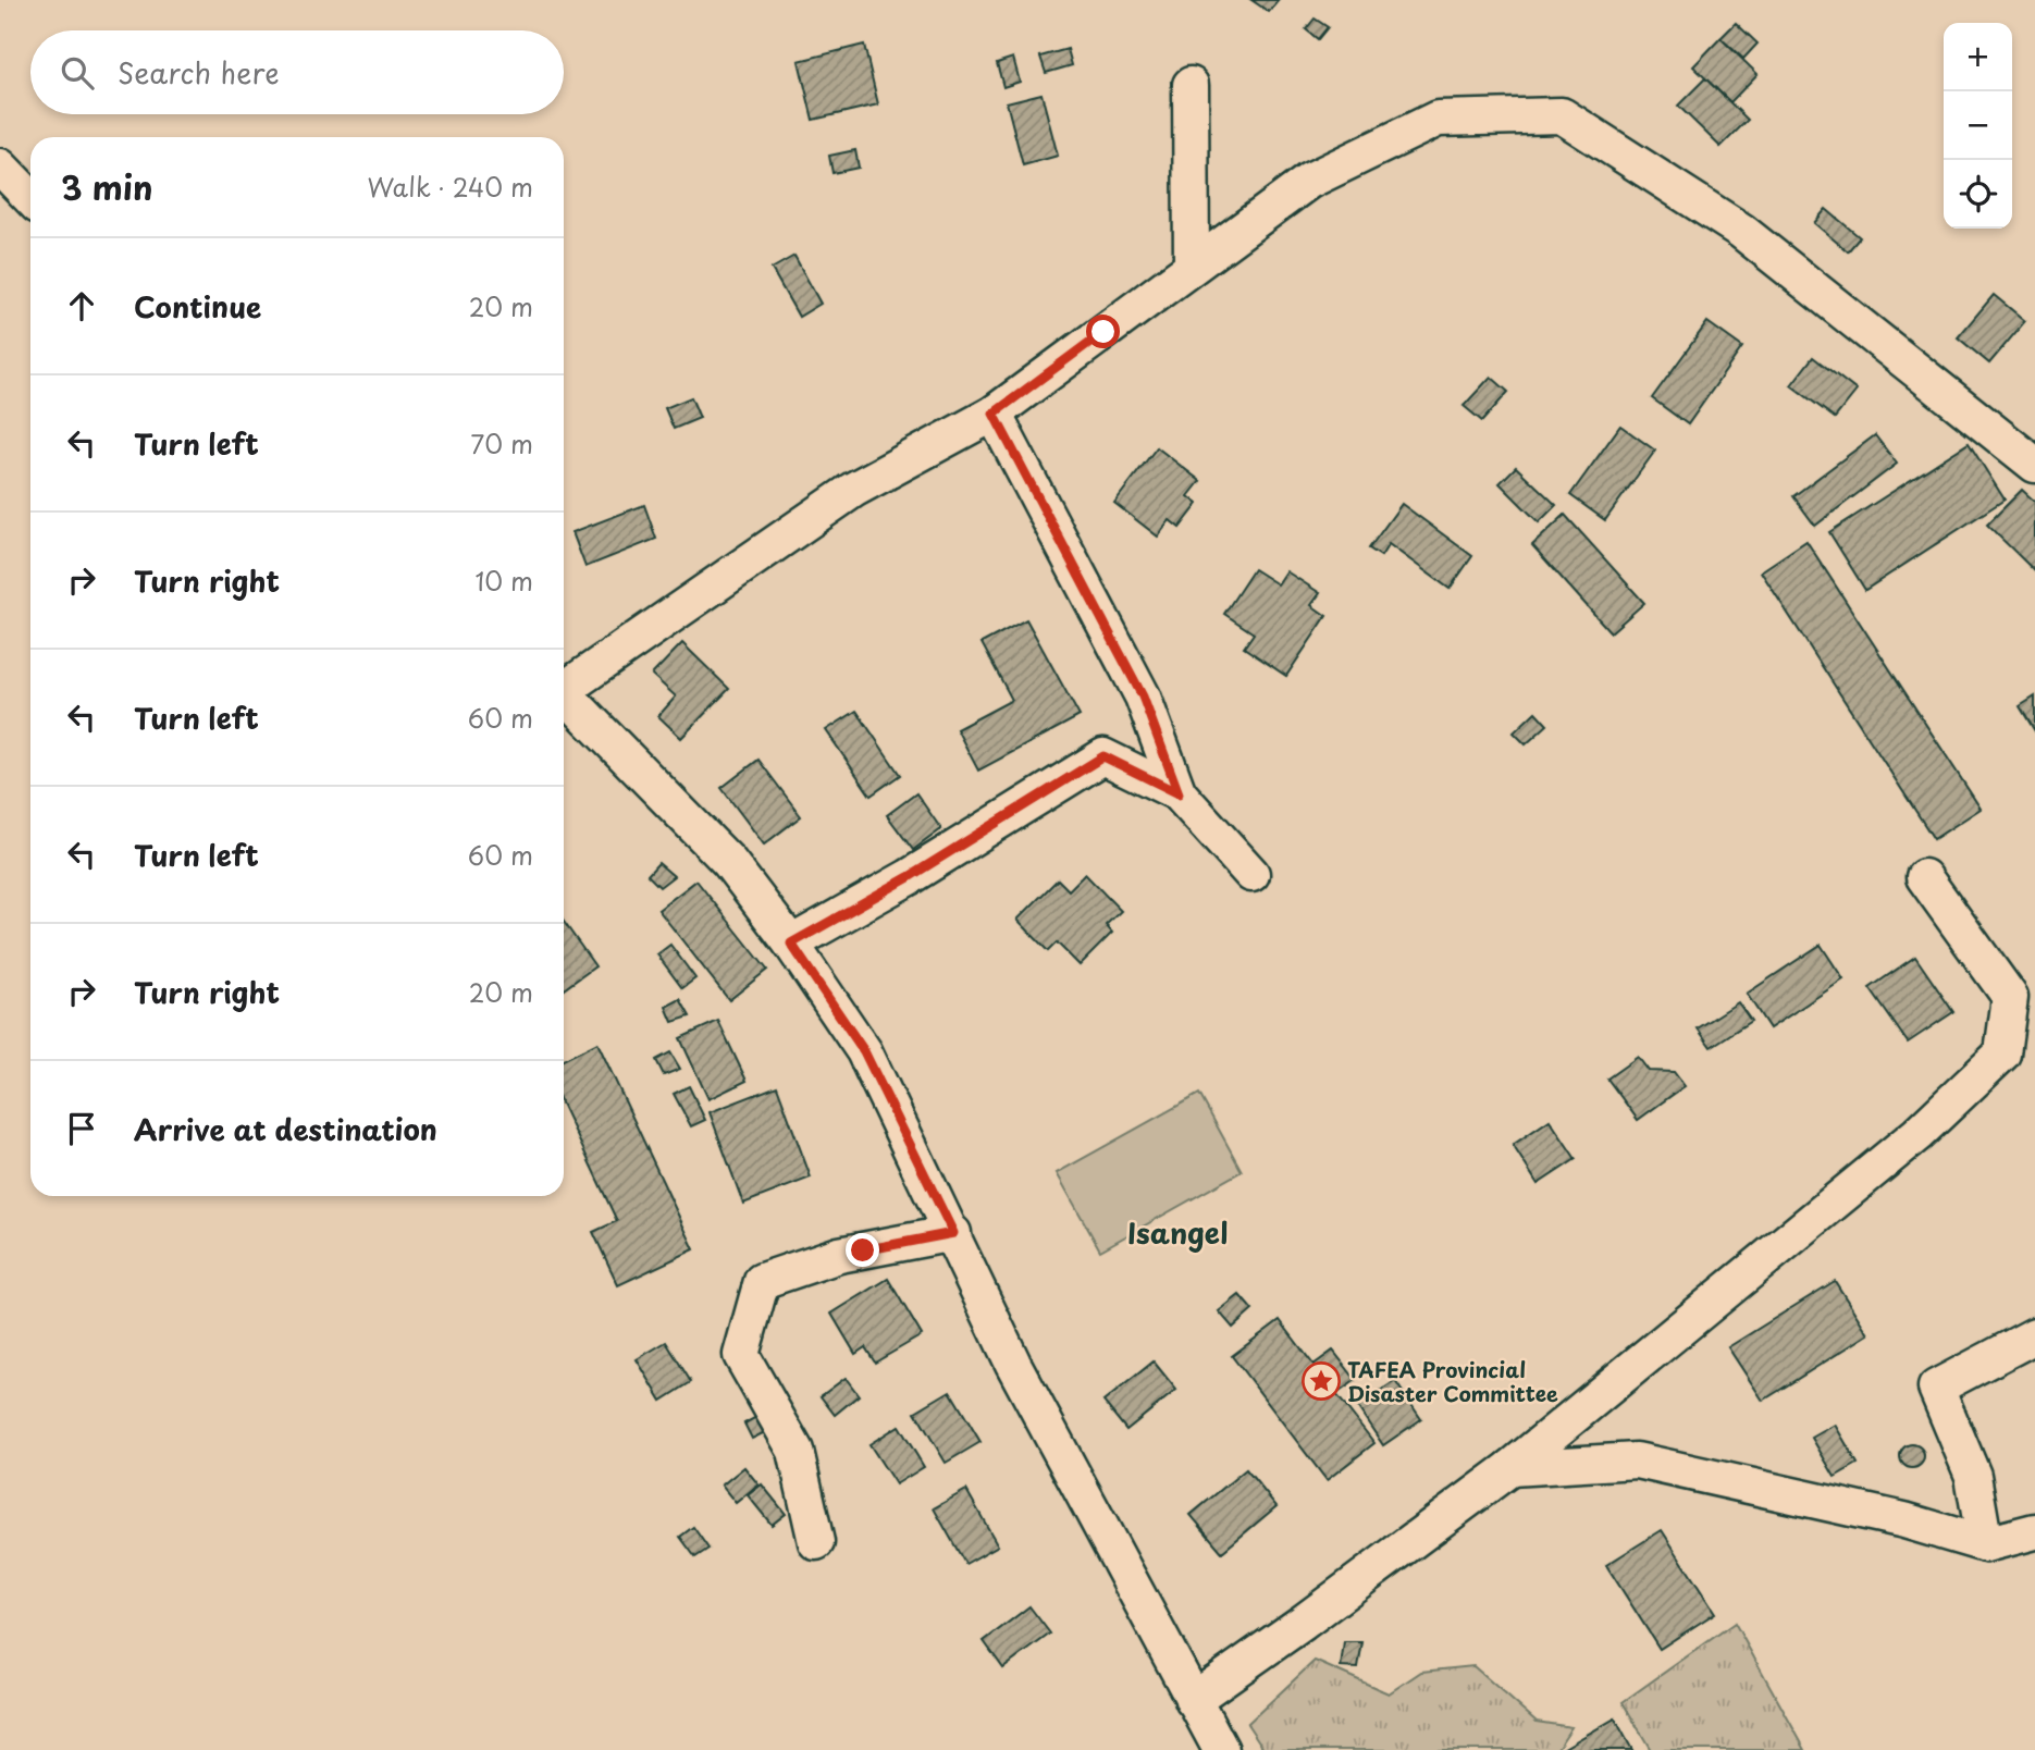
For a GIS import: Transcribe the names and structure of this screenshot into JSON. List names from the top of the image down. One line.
{"districts":["Isangel"],"places":{"place":["TAFEA Provincial Disaster Committee"]},"page":{"map_buttons":["+","−"],"search":"Search here","heading":["3 min","Walk · 240 m"],"list":[["Continue","20 m"],["Turn left","70 m"],["Turn right","10 m"],["Turn left","60 m"],["Turn left","60 m"],["Turn right","20 m"],"Arrive at destination"]}}
